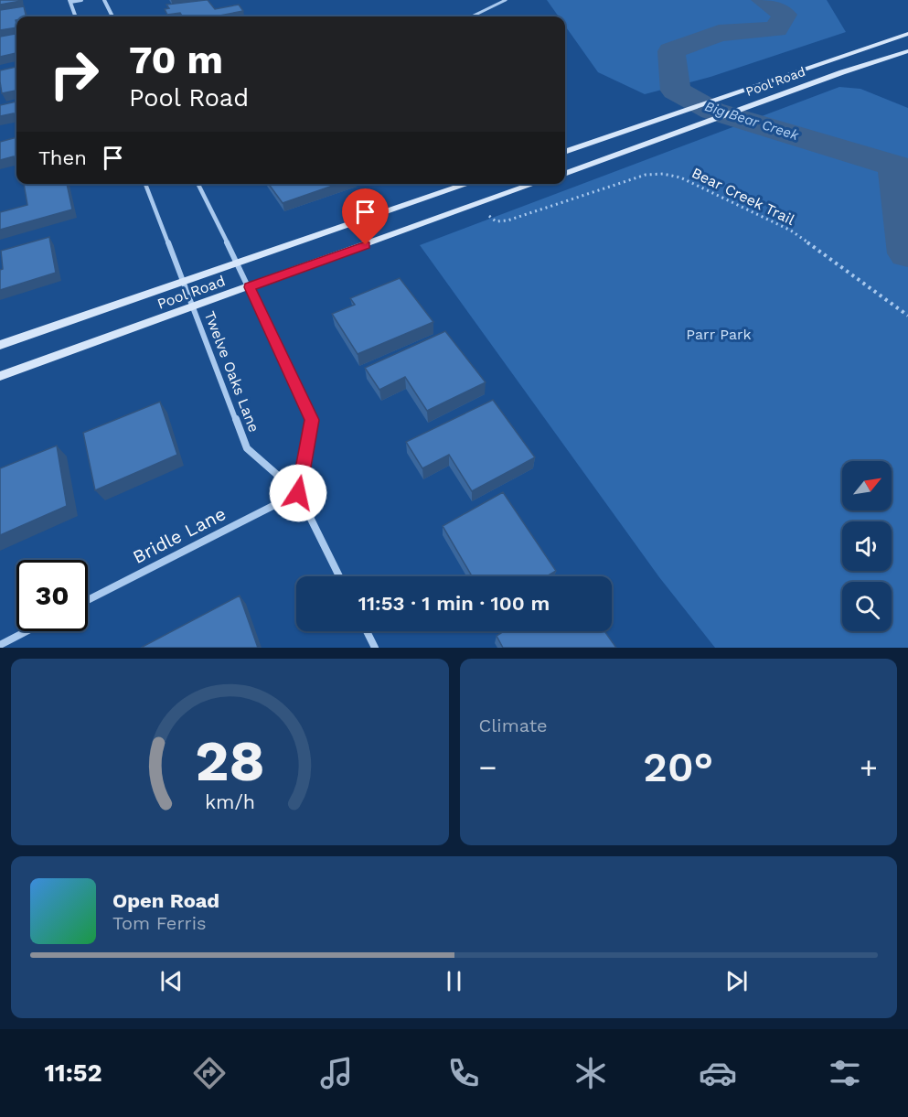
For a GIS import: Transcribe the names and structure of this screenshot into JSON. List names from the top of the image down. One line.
{"streets":{"main road":["Pool Road"],"street":["Twelve Oaks Lane","Bridle Lane"],"path":["Bear Creek Trail"]},"crossings":[["Pool Road","Twelve Oaks Lane"],["Twelve Oaks Lane","Bridle Lane"]],"water":["Big Bear Creek"],"parks":["Parr Park"],"north":"top right","page":{"turn":["70 m","Pool Road"],"then":"Then","limit":"30","trip":"11:53 · 1 min · 100 m","tile":"Climate","heat":["−","20°","+"],"song":["Open Road","Tom Ferris"],"tabs":"11:52","gauge":["28","km/h"]}}
